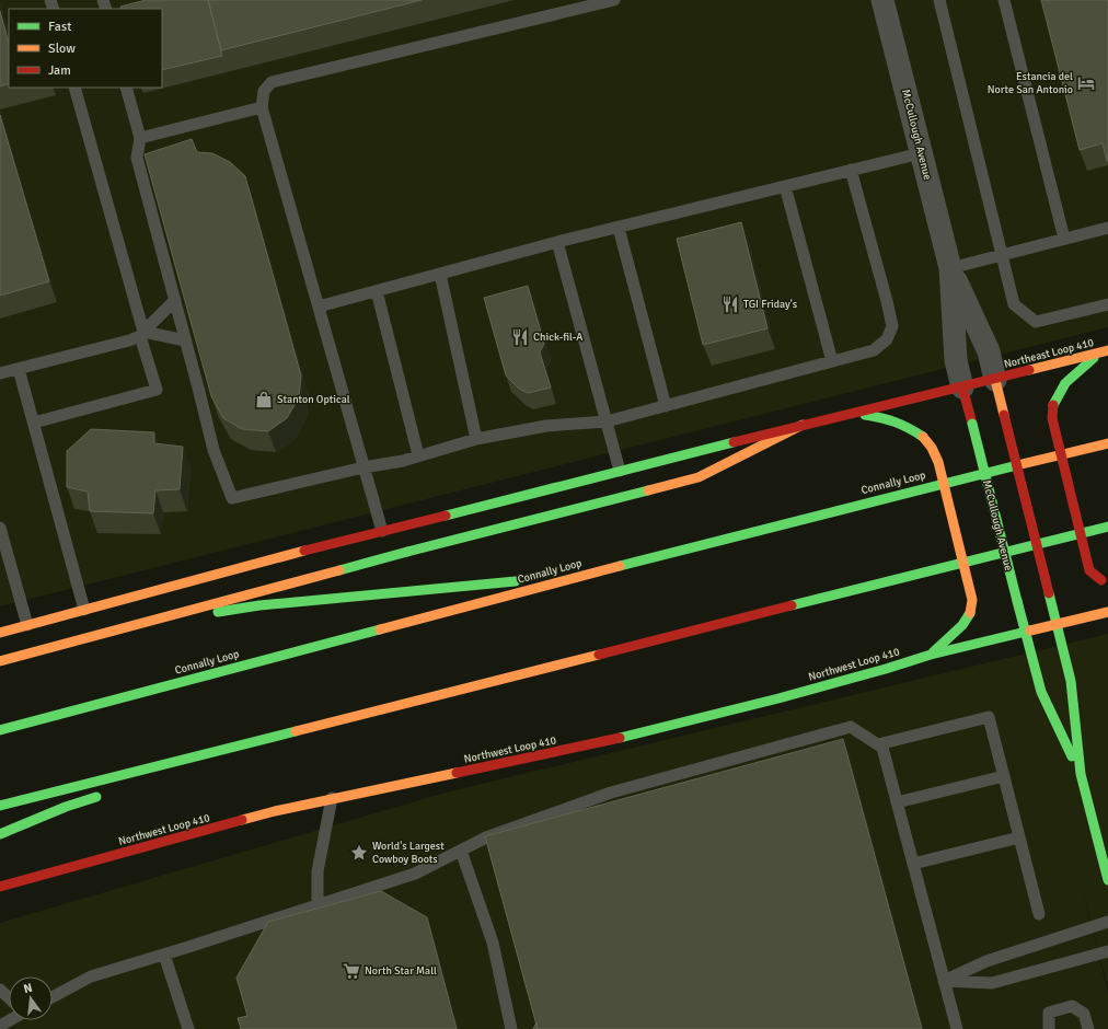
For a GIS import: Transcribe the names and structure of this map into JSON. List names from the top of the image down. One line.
{"streets":{"main road":["McCullough Avenue","Northeast Loop 410","Connally Loop","Northwest Loop 410"]},"crossings":[["McCullough Avenue","Northeast Loop 410"],["McCullough Avenue","Northwest Loop 410"]],"places":{"hotel":["Estancia del Norte San Antonio"],"restaurant":["TGI Friday's","Chick-fil-A"],"shop":["Stanton Optical"],"place":["World's Largest Cowboy Boots"],"supermarket":["North Star Mall"]},"legend":["Fast","Slow","Jam"],"north":"top"}
